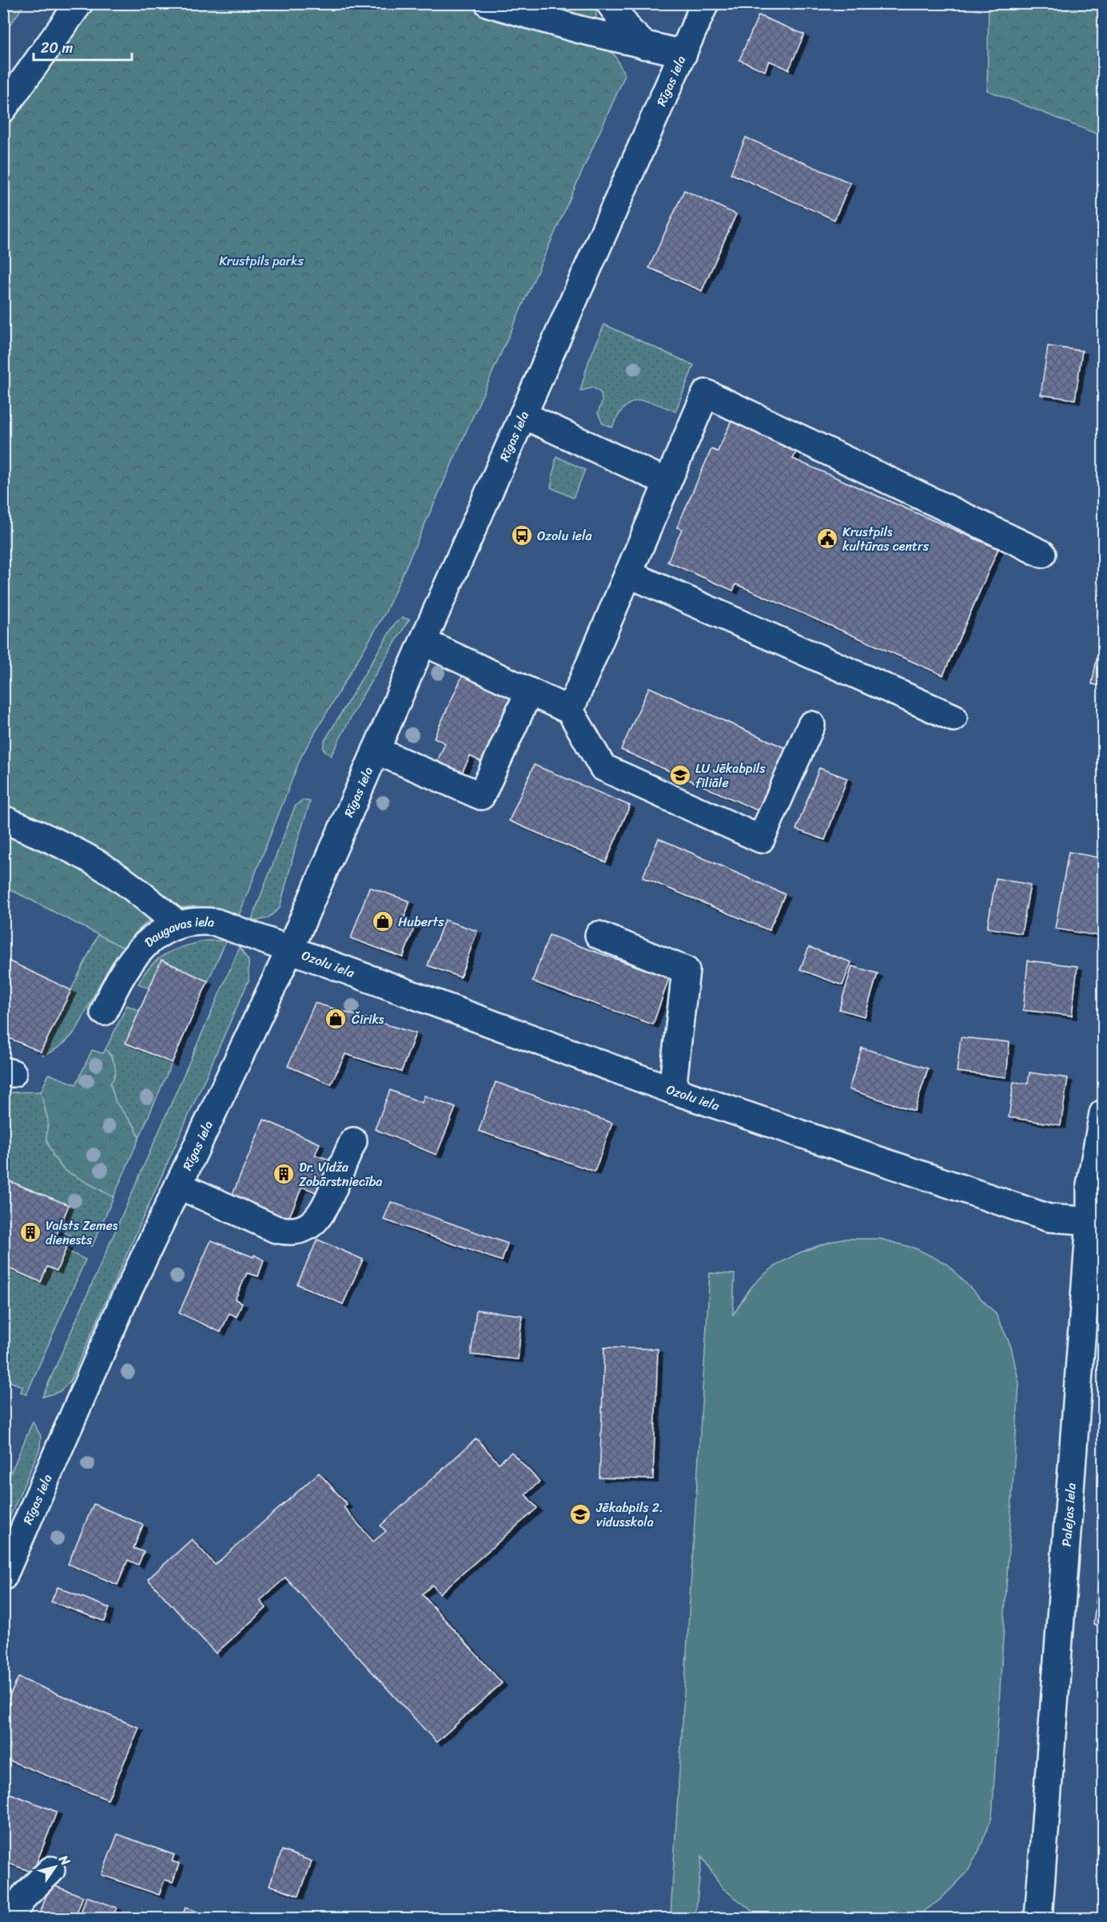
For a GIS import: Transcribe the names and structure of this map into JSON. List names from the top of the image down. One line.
{"streets":{"street":["Rīgas iela","Daugavas iela","Ozolu iela","Palejas iela"]},"crossings":[["Rīgas iela","Daugavas iela"],["Rīgas iela","Ozolu iela"],["Daugavas iela","Ozolu iela"],["Ozolu iela","Palejas iela"]],"parks":["Krustpils parks"],"places":{"bus stop":["Ozolu iela"],"public building":["Krustpils kultūras centrs"],"school or university":["LU Jēkabpils filiāle","Jēkabpils 2. vidusskola"],"shop":["Huberts","Čiriks"],"building":["Dr. Vidža Zobārstniecība","Valsts Zemes dienests"]},"scale_bar":"20 m","north":"top right"}
